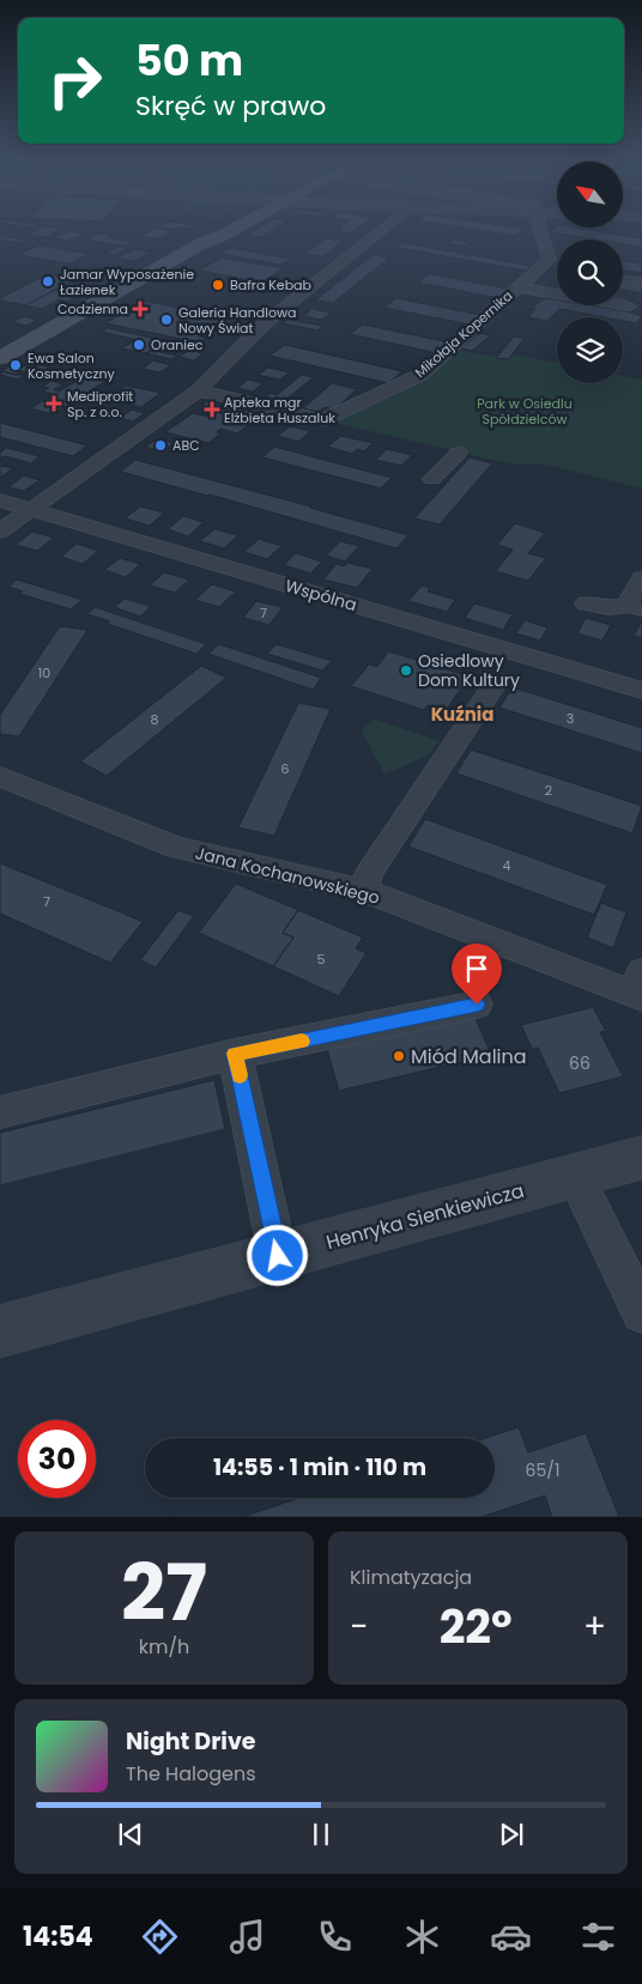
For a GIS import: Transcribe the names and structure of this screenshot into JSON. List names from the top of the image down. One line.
{"streets":{"street":["Mikołaja Kopernika","Wspólna","Jana Kochanowskiego","Henryka Sienkiewicza"]},"districts":["Kuźnia"],"parks":["Park w Osiedlu Spółdzielców"],"places":{"other":["Jamar Wyposażenie Łazienek","Bafra Kebab","Galeria Handlowa Nowy Świat","Oraniec","Ewa Salon Kosmetyczny","ABC","Osiedlowy Dom Kultury","Miód Malina"],"health":["Codzienna","Mediprofit Sp. z o.o.","Apteka mgr Elżbieta Huszaluk"]},"house_numbers":["7","10","3","8","6","2","4","7","5","66","65/1"],"north":"top left","page":{"turn":["50 m","Skręć w prawo"],"limit":"30","trip":"14:55 · 1 min · 110 m","tile":[["27","km/h"],"Klimatyzacja"],"heat":["−","22°","+"],"song":["Night Drive","The Halogens"],"tabs":"14:54"}}
